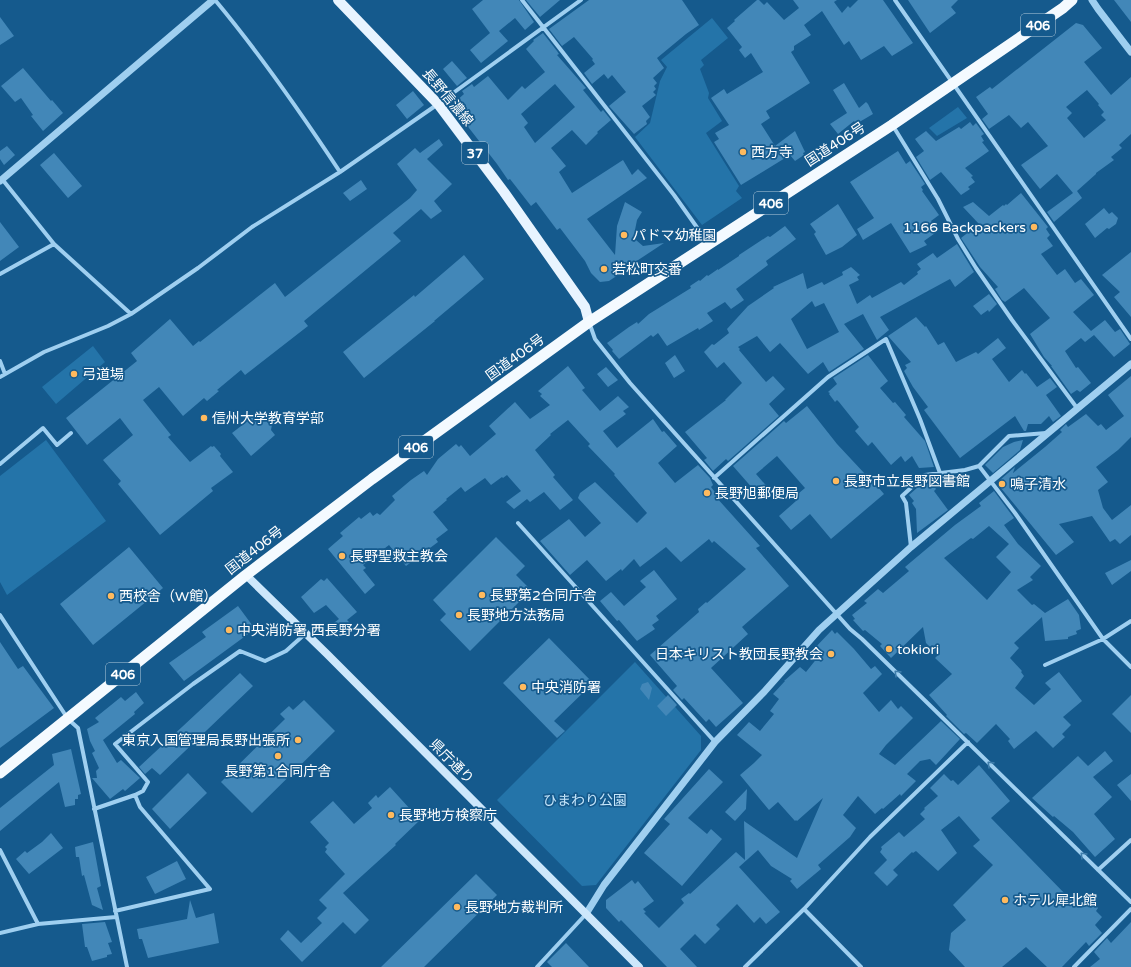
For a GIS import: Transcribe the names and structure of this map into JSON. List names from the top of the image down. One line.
{"streets":{"highway":["406","国道406号"],"main road":["長野信濃線","37","県庁通り"]},"crossings":[["長野信濃線","国道406号"],["国道406号","県庁通り"]],"parks":["ひまわり公園"],"places":["西方寺","1166 Backpackers","パドマ幼稚園","若松町交番","弓道場","信州大学教育学部","長野市立長野図書館","鳴子清水","長野旭郵便局","長野聖救主教会","長野第2合同庁舎","西校舎（W館）","長野地方法務局","中央消防署 西長野分署","tokiori","日本キリスト教団長野教会","中央消防署","東京入国管理局長野出張所","長野第1合同庁舎","長野地方検察庁","ホテル犀北館","長野地方裁判所"]}
